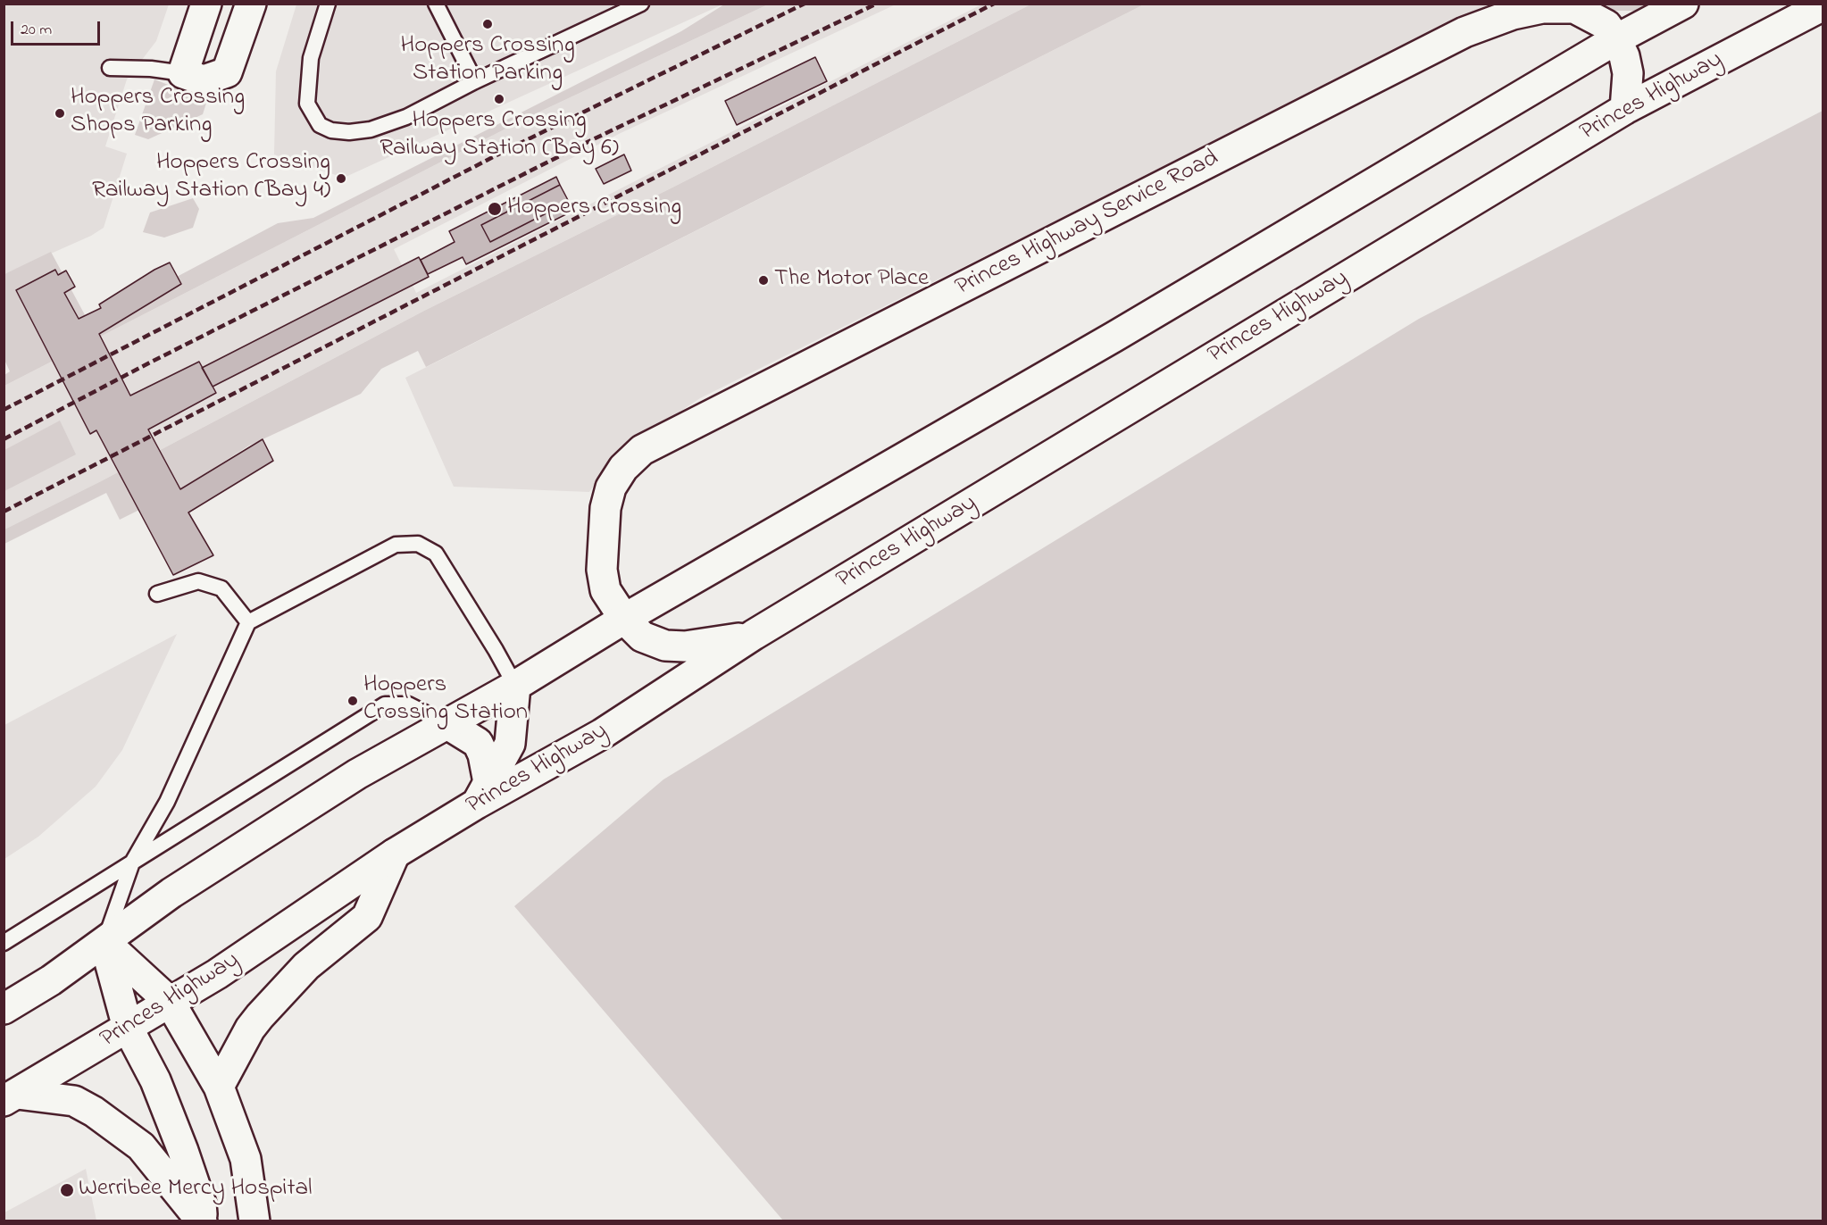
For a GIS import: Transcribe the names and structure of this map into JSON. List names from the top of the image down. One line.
{"streets":{"main road":["Princes Highway","Princes Highway Service Road"]},"crossings":[["Princes Highway","Princes Highway Service Road"]],"places":["Hoppers Crossing Station Parking","Hoppers Crossing Railway Station (Bay 6)","Hoppers Crossing Shops Parking","Hoppers Crossing Railway Station (Bay 4)","Hoppers Crossing","The Motor Place","Hoppers Crossing Station","Werribee Mercy Hospital"],"scale_bar":"20 m"}
